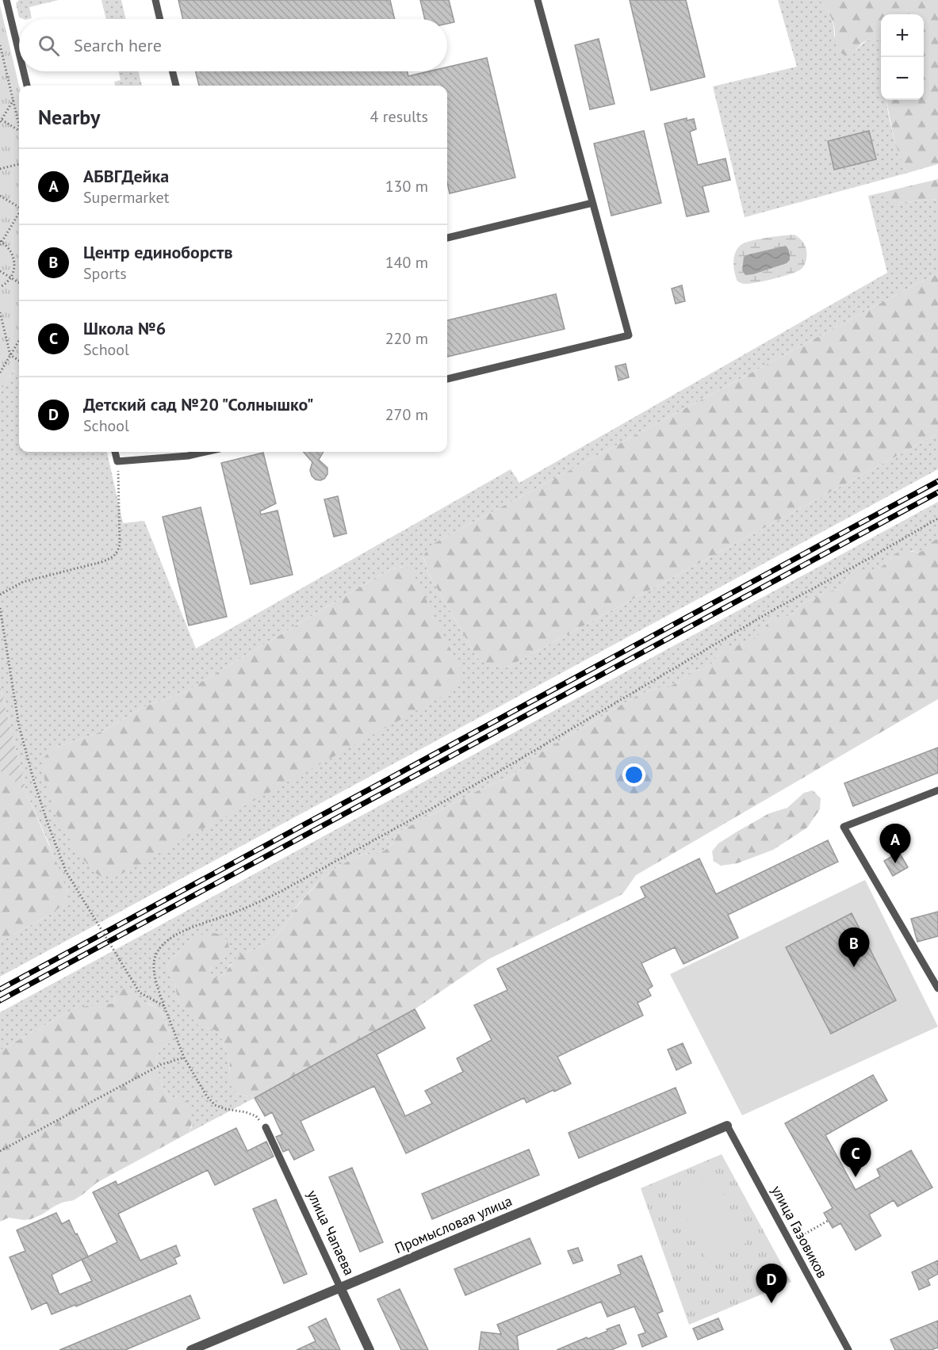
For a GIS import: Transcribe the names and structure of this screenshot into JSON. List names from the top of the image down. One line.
{"streets":{"street":["Промысловая улица","улица Чапаева"],"lane":["улица Газовиков"]},"crossings":[["Промысловая улица","улица Газовиков"],["Промысловая улица","улица Чапаева"]],"page":{"map_buttons":["+","−"],"search":"Search here","heading":["Nearby","4 results"],"list":[{"mark":"A","name":"АБВГДейка","note":"Supermarket","value":"130 m"},{"mark":"B","name":"Центр единоборств","note":"Sports","value":"140 m"},{"mark":"C","name":"Школа №6","note":"School","value":"220 m"},{"mark":"D","name":"Детский сад №20 \"Солнышко\"","note":"School","value":"270 m"}],"pins":["A","B","C","D"]}}
